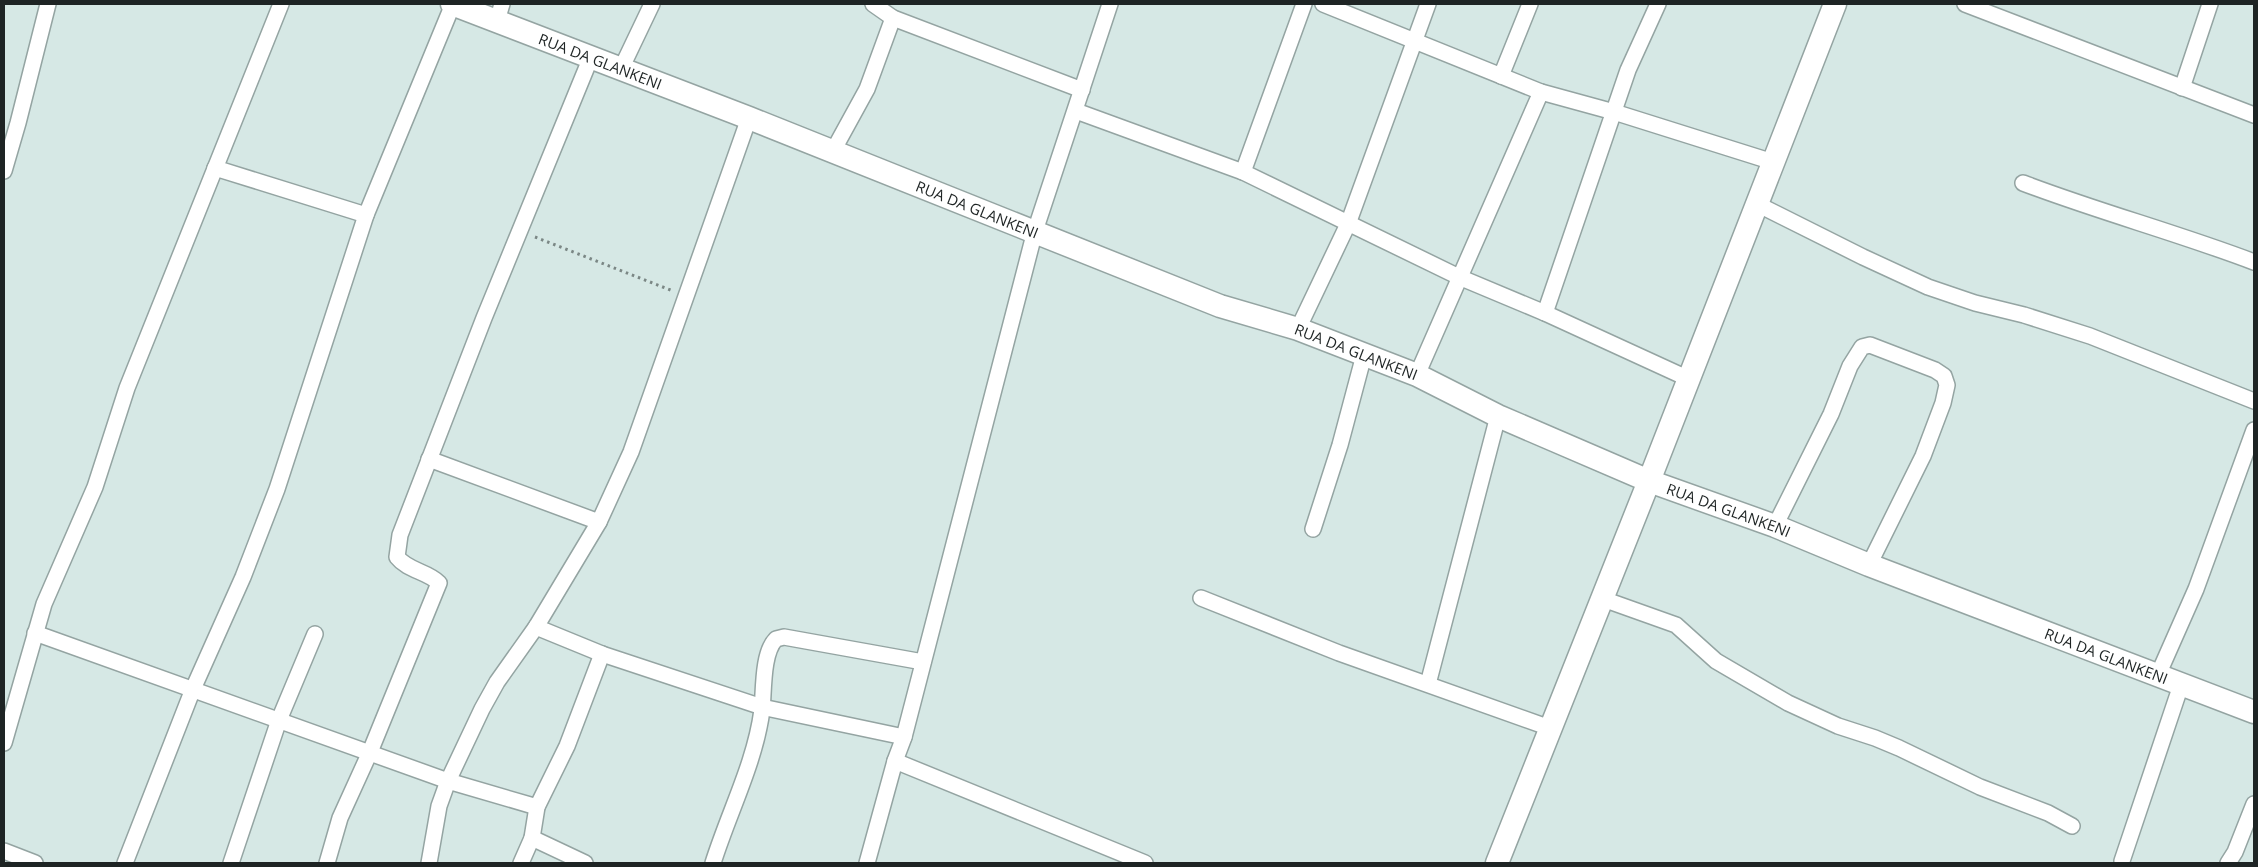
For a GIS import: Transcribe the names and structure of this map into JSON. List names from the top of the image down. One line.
{"streets":{"street":["RUA DA GLANKENI"]}}
